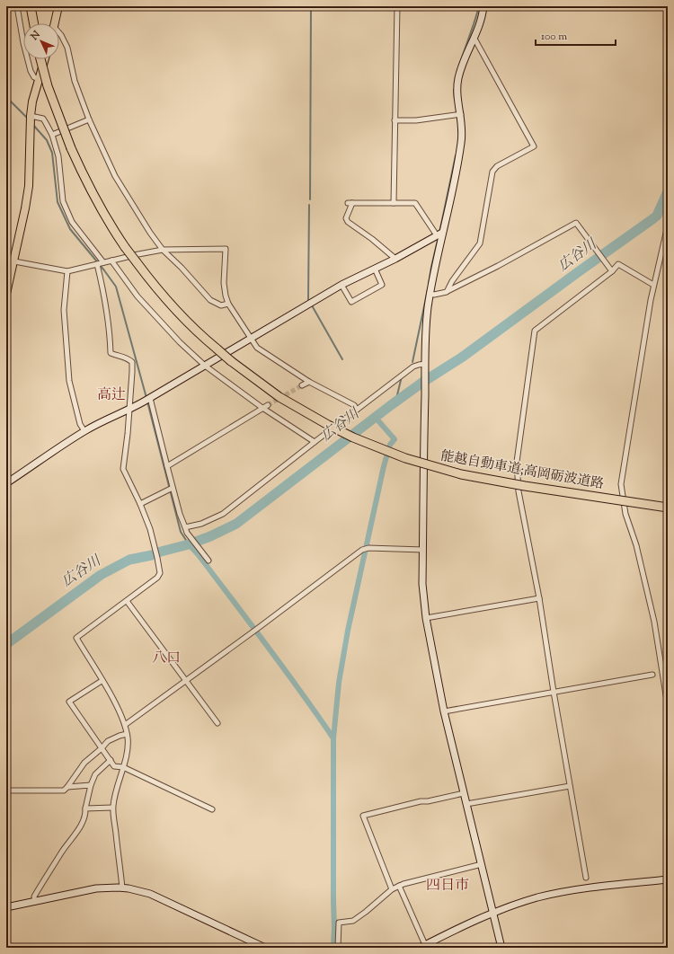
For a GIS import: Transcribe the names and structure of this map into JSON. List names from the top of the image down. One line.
{"streets":{"highway":["能越自動車道;高岡砺波道路"]},"districts":["高辻","八口","四日市"],"water":["広谷川"],"scale_bar":"100 m","north":"top left"}
